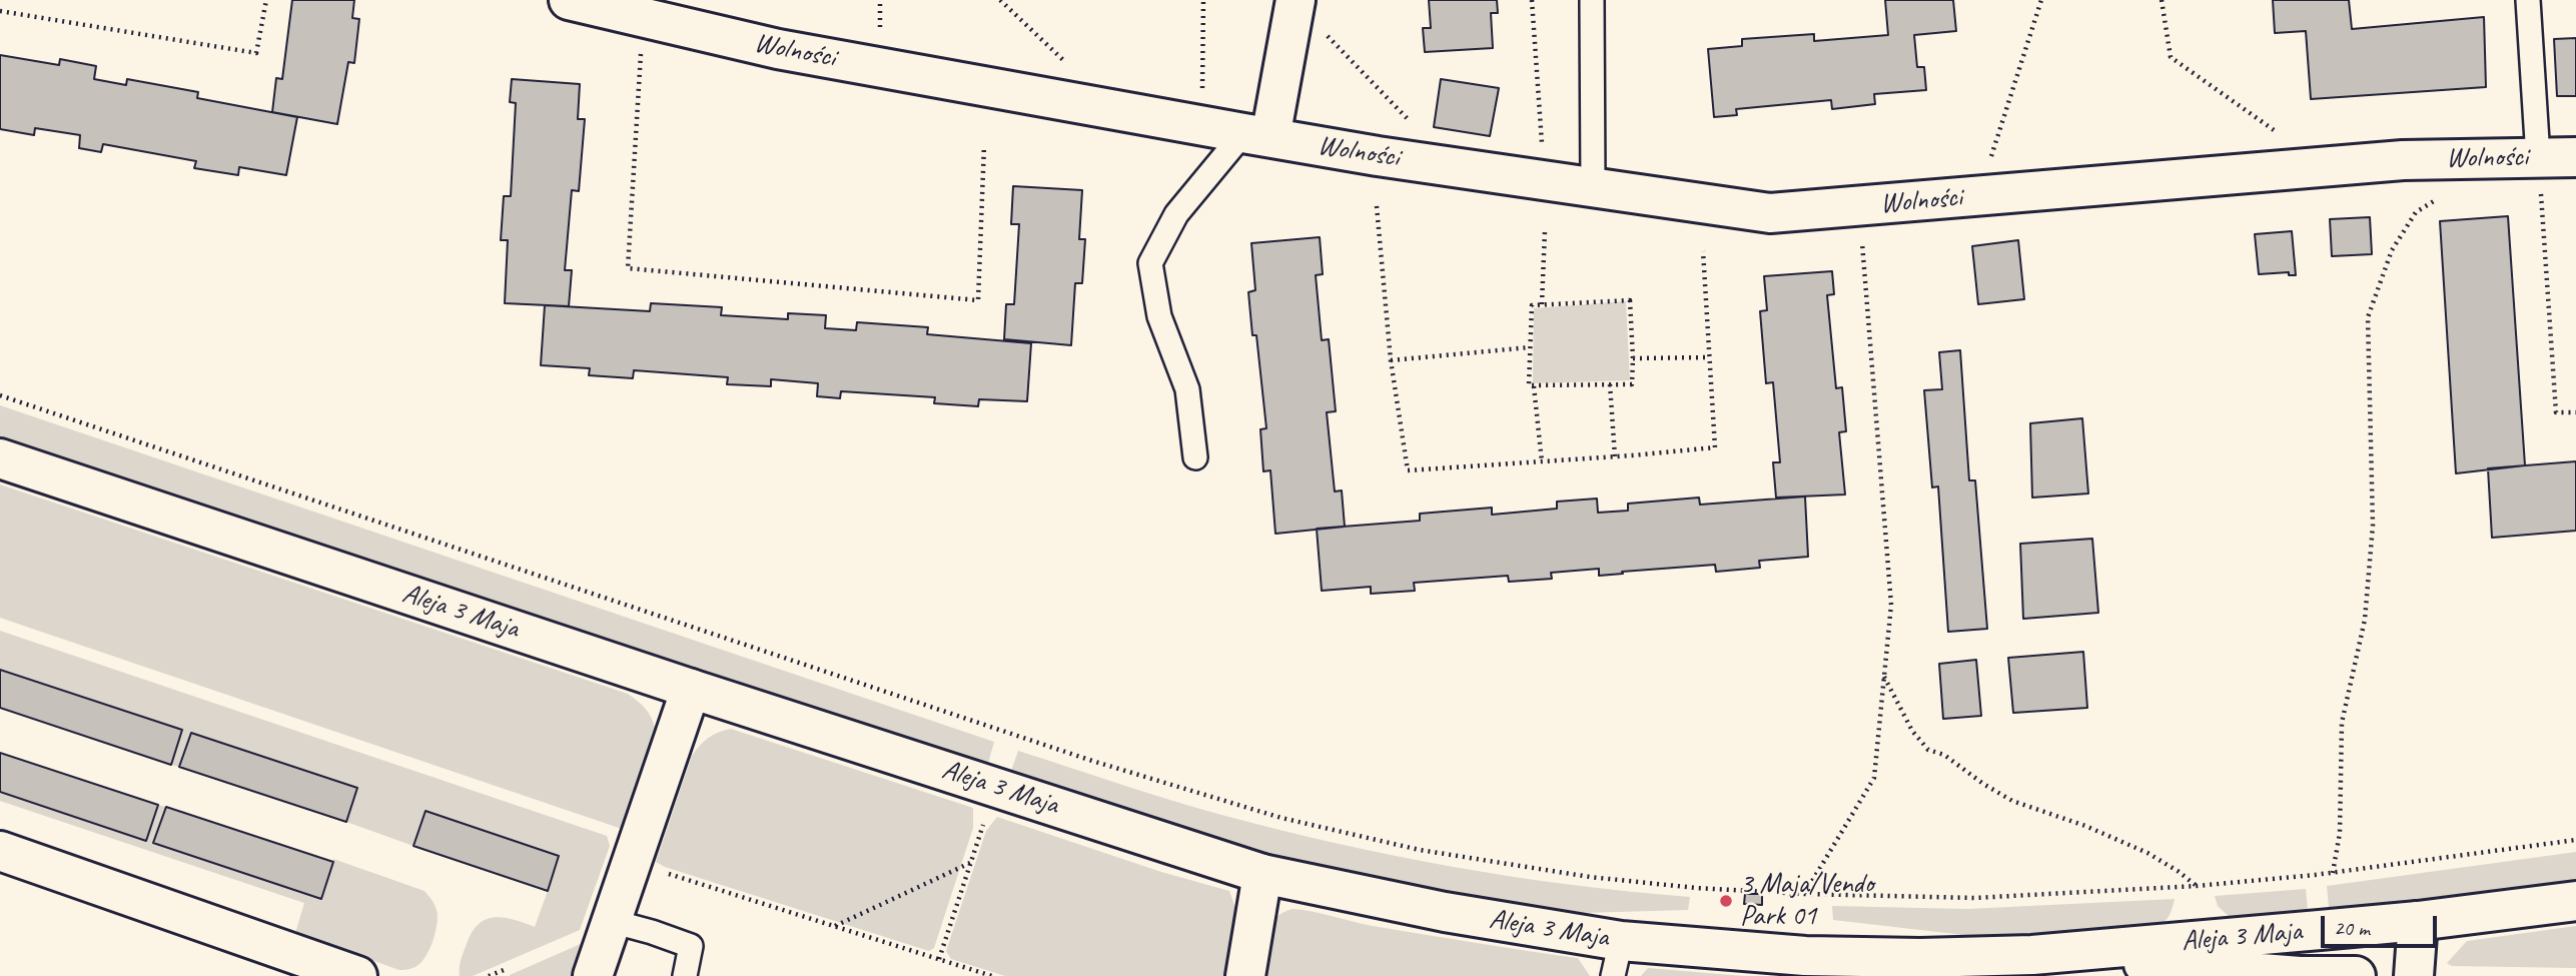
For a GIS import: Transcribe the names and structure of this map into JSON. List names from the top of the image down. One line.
{"streets":{"street":["Wolności","Aleja 3 Maja"]},"places":["3 Maja/Vendo Park 01"],"scale_bar":"20 m"}
